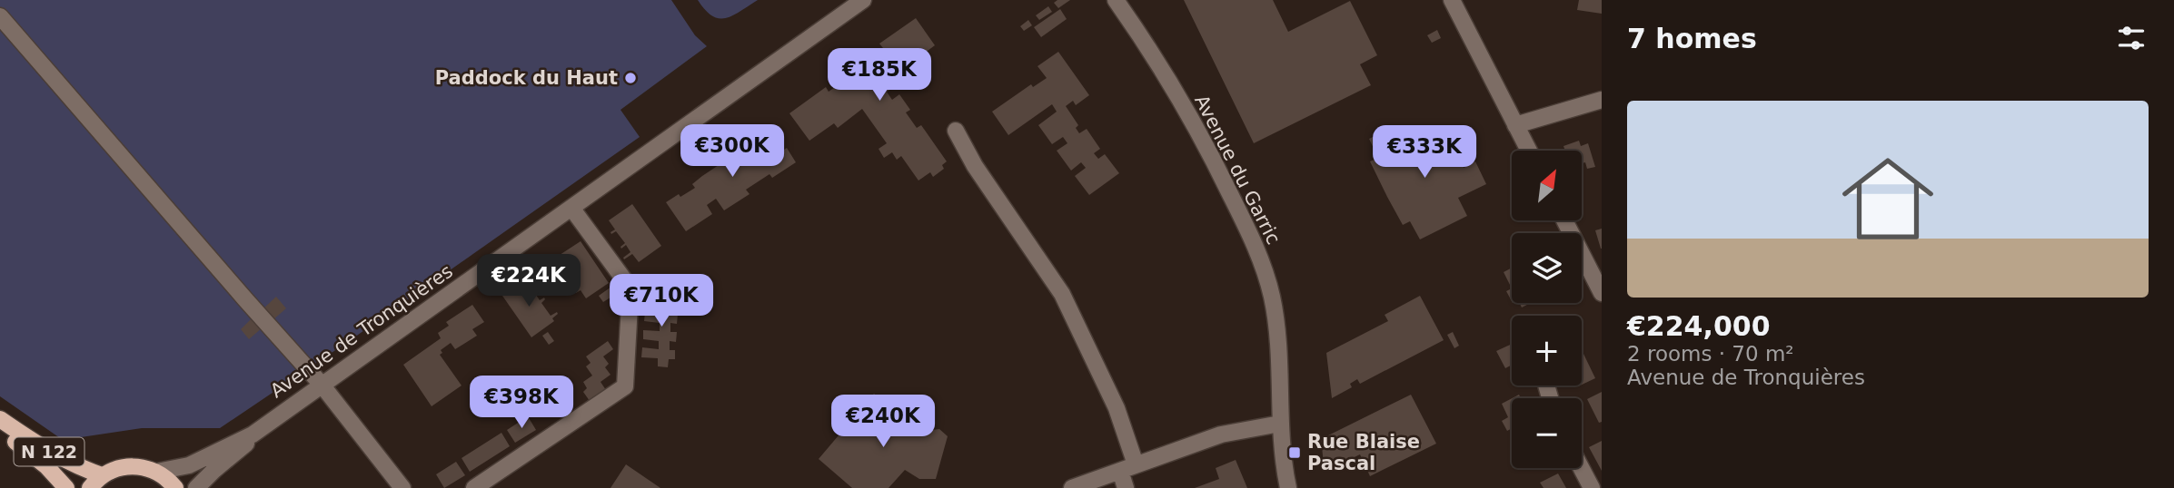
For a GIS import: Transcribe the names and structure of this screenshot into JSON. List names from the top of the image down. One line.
{"streets":{"main road":["N 122"],"street":["Avenue du Garric","Avenue de Tronquières"]},"places":{"other":["Paddock du Haut"],"transit":["Rue Blaise Pascal"]},"north":"top right","page":{"heading":"7 homes","price":["€185K","€300K","€333K","€224K","€710K","€398K","€240K"],"list":[{"name":"€224,000","note":"2 rooms · 70 m² · Avenue de Tronquières"}],"map_buttons":["+","−"]}}
